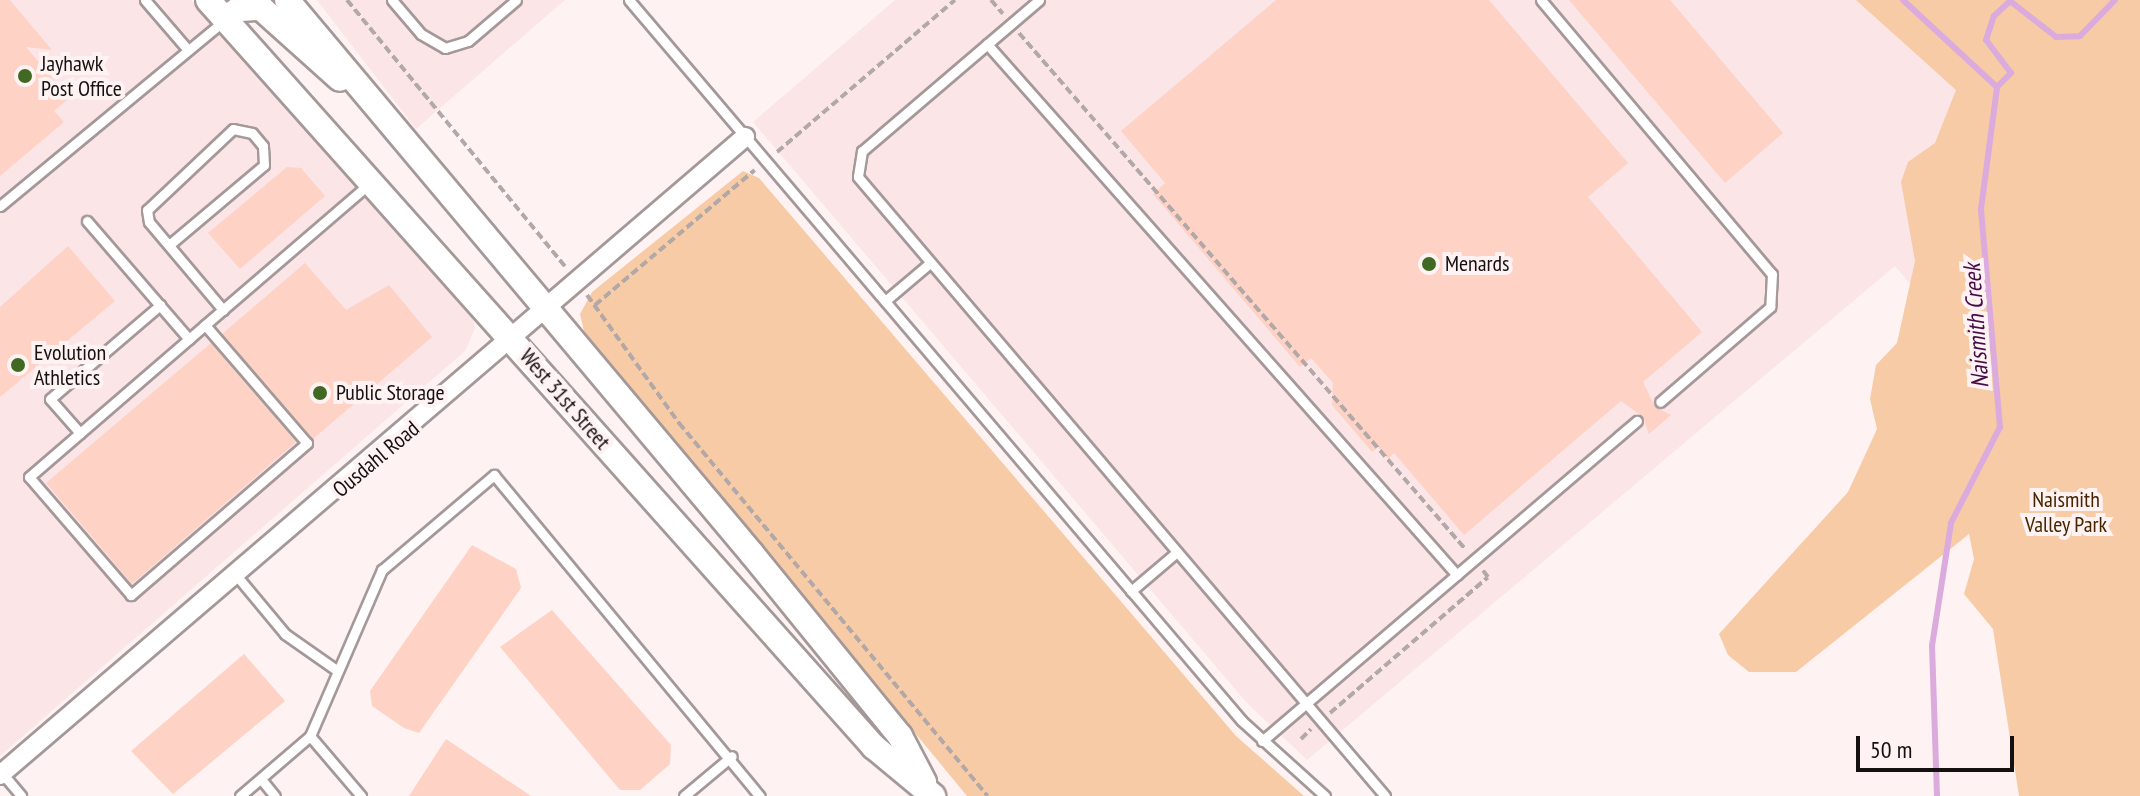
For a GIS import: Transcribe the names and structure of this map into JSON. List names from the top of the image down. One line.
{"streets":{"main road":["West 31st Street"],"street":["Ousdahl Road"]},"crossings":[["West 31st Street","Ousdahl Road"]],"water":["Naismith Creek"],"parks":["Naismith Valley Park"],"places":["Jayhawk Post Office","Menards","Evolution Athletics","Public Storage"],"scale_bar":"50 m"}
